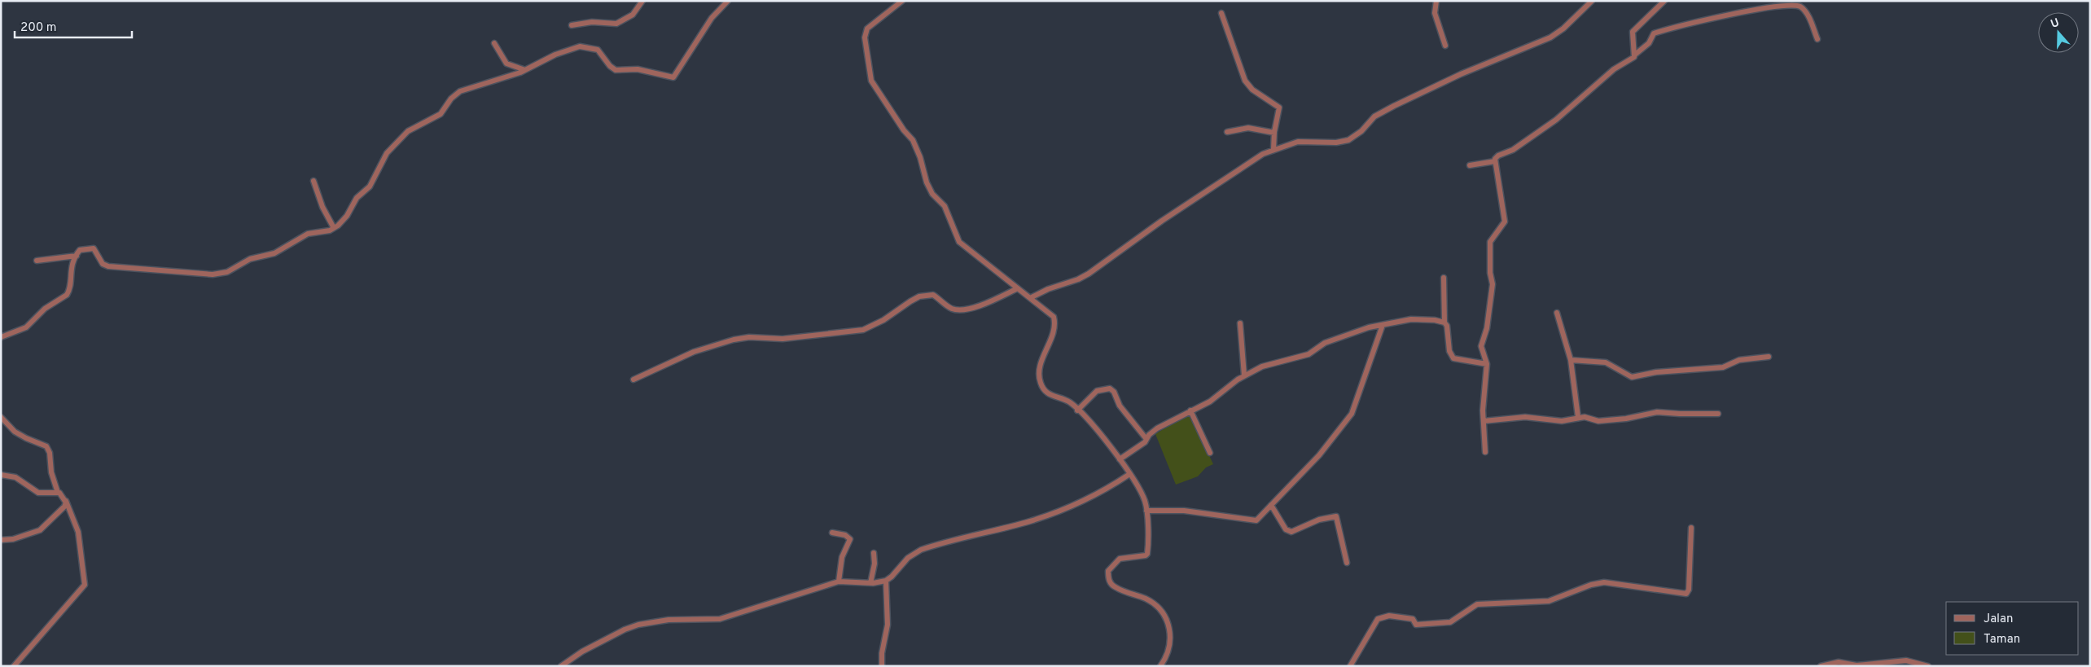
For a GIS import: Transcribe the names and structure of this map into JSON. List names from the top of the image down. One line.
{"legend":["Jalan","Taman"],"scale_bar":"200 m","north":"top"}
